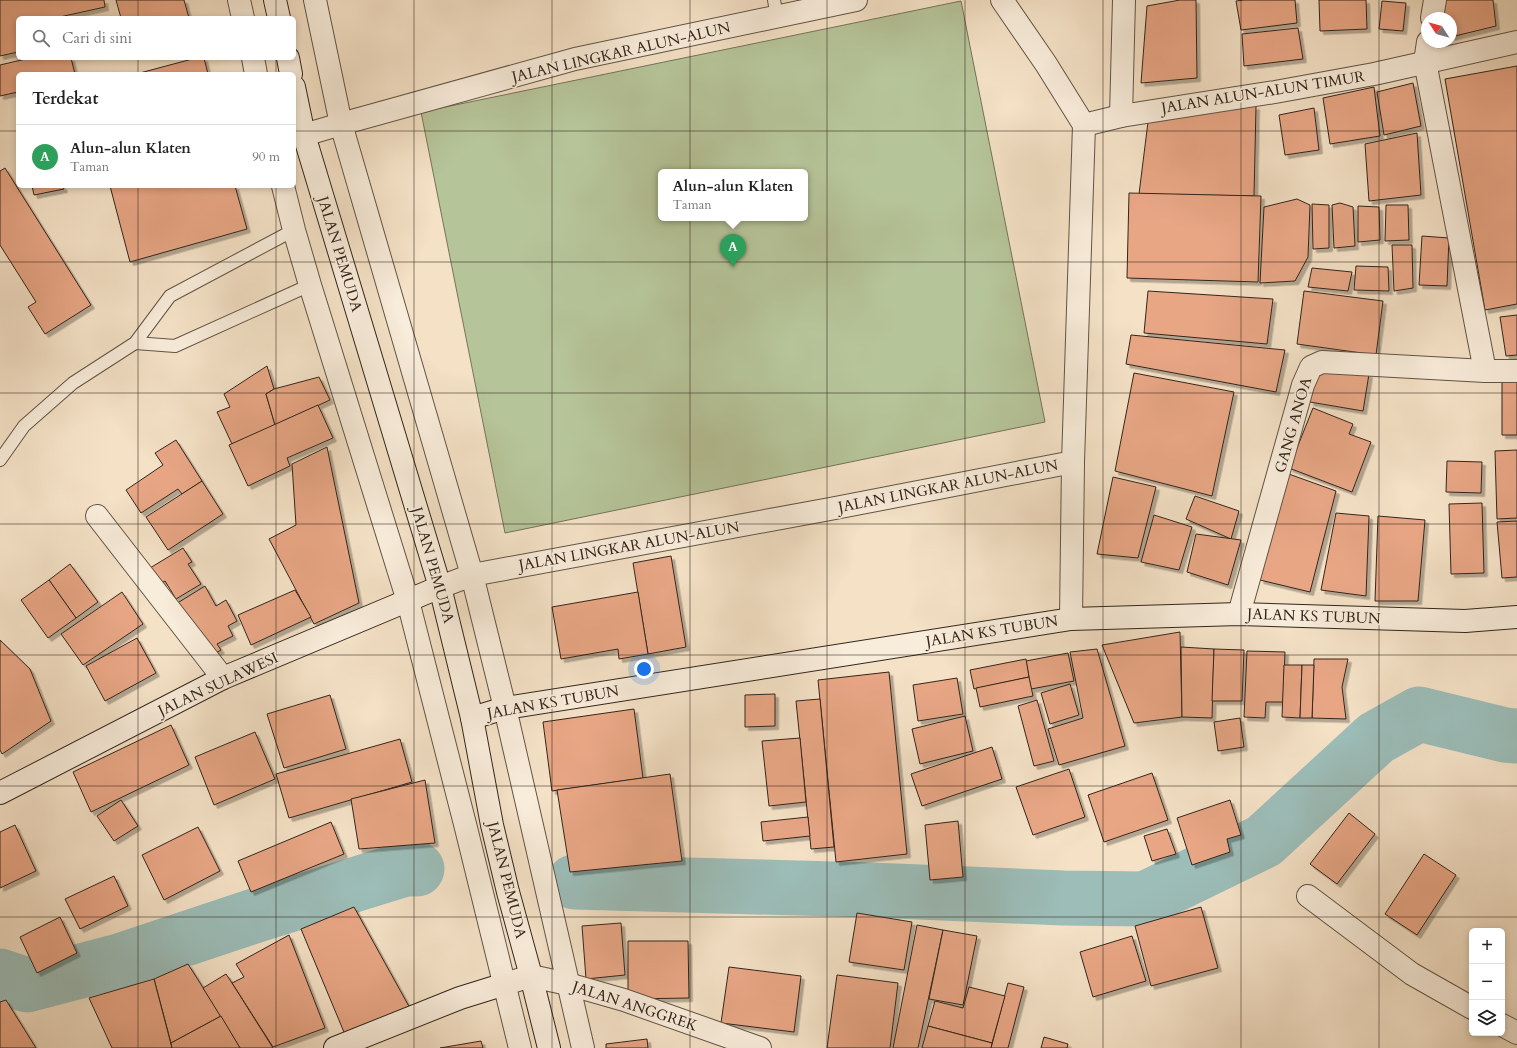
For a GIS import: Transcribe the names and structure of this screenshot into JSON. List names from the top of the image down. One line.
{"streets":{"street":["JALAN LINGKAR ALUN-ALUN","JALAN ALUN-ALUN TIMUR","JALAN PEMUDA","GANG ANOA","JALAN KS TUBUN","JALAN SULAWESI","JALAN ANGGREK"]},"crossings":[["JALAN LINGKAR ALUN-ALUN","JALAN ALUN-ALUN TIMUR"],["JALAN LINGKAR ALUN-ALUN","JALAN PEMUDA"],["JALAN LINGKAR ALUN-ALUN","JALAN SULAWESI"],["JALAN PEMUDA","JALAN KS TUBUN"],["JALAN PEMUDA","JALAN SULAWESI"],["JALAN PEMUDA","JALAN ANGGREK"],["GANG ANOA","JALAN KS TUBUN"]],"north":"top left","page":{"search":"Cari di sini","heading":"Terdekat","list":[{"mark":"A","name":"Alun-alun Klaten","note":"Taman","value":"90 m"}],"popup":["Alun-alun Klaten","Taman"],"pins":"A","map_buttons":["+","−"]}}
